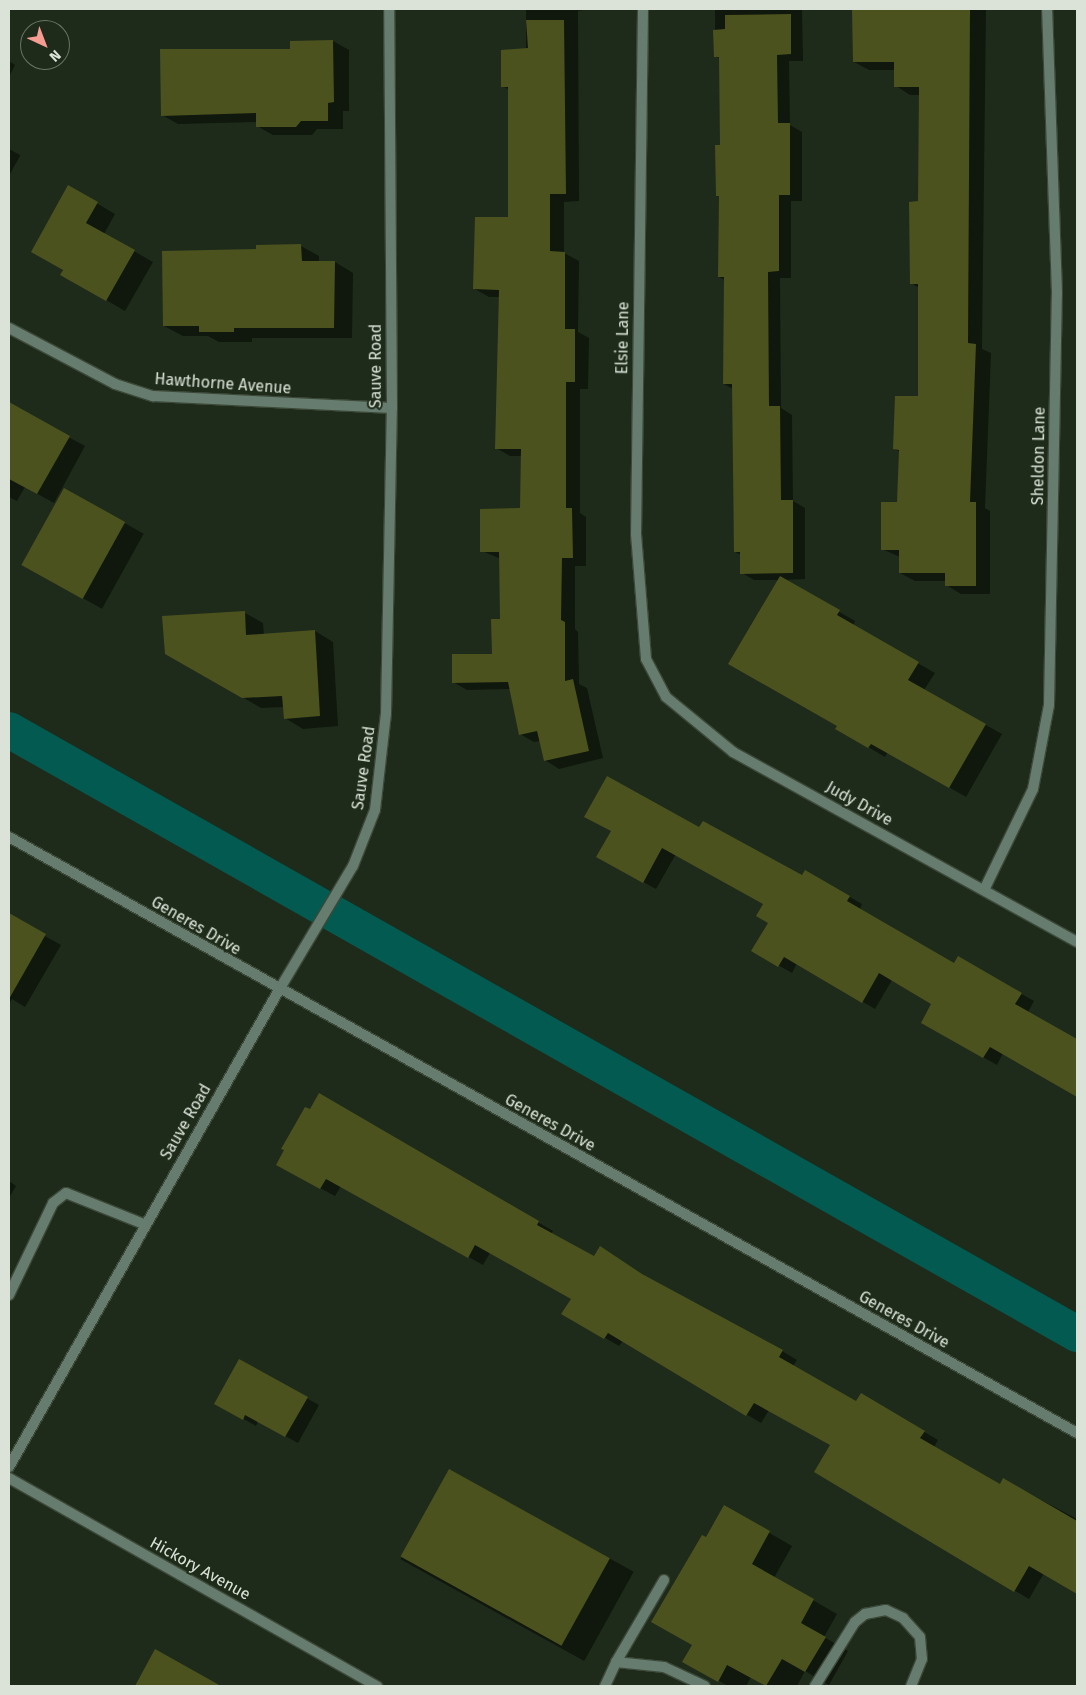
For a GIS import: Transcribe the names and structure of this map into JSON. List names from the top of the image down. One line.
{"streets":{"street":["Elsie Lane","Sauve Road","Hawthorne Avenue","Sheldon Lane","Judy Drive","Generes Drive","Hickory Avenue"]},"crossings":[["Elsie Lane","Judy Drive"],["Sauve Road","Hawthorne Avenue"],["Sauve Road","Generes Drive"],["Sheldon Lane","Judy Drive"]],"north":"bottom right"}
